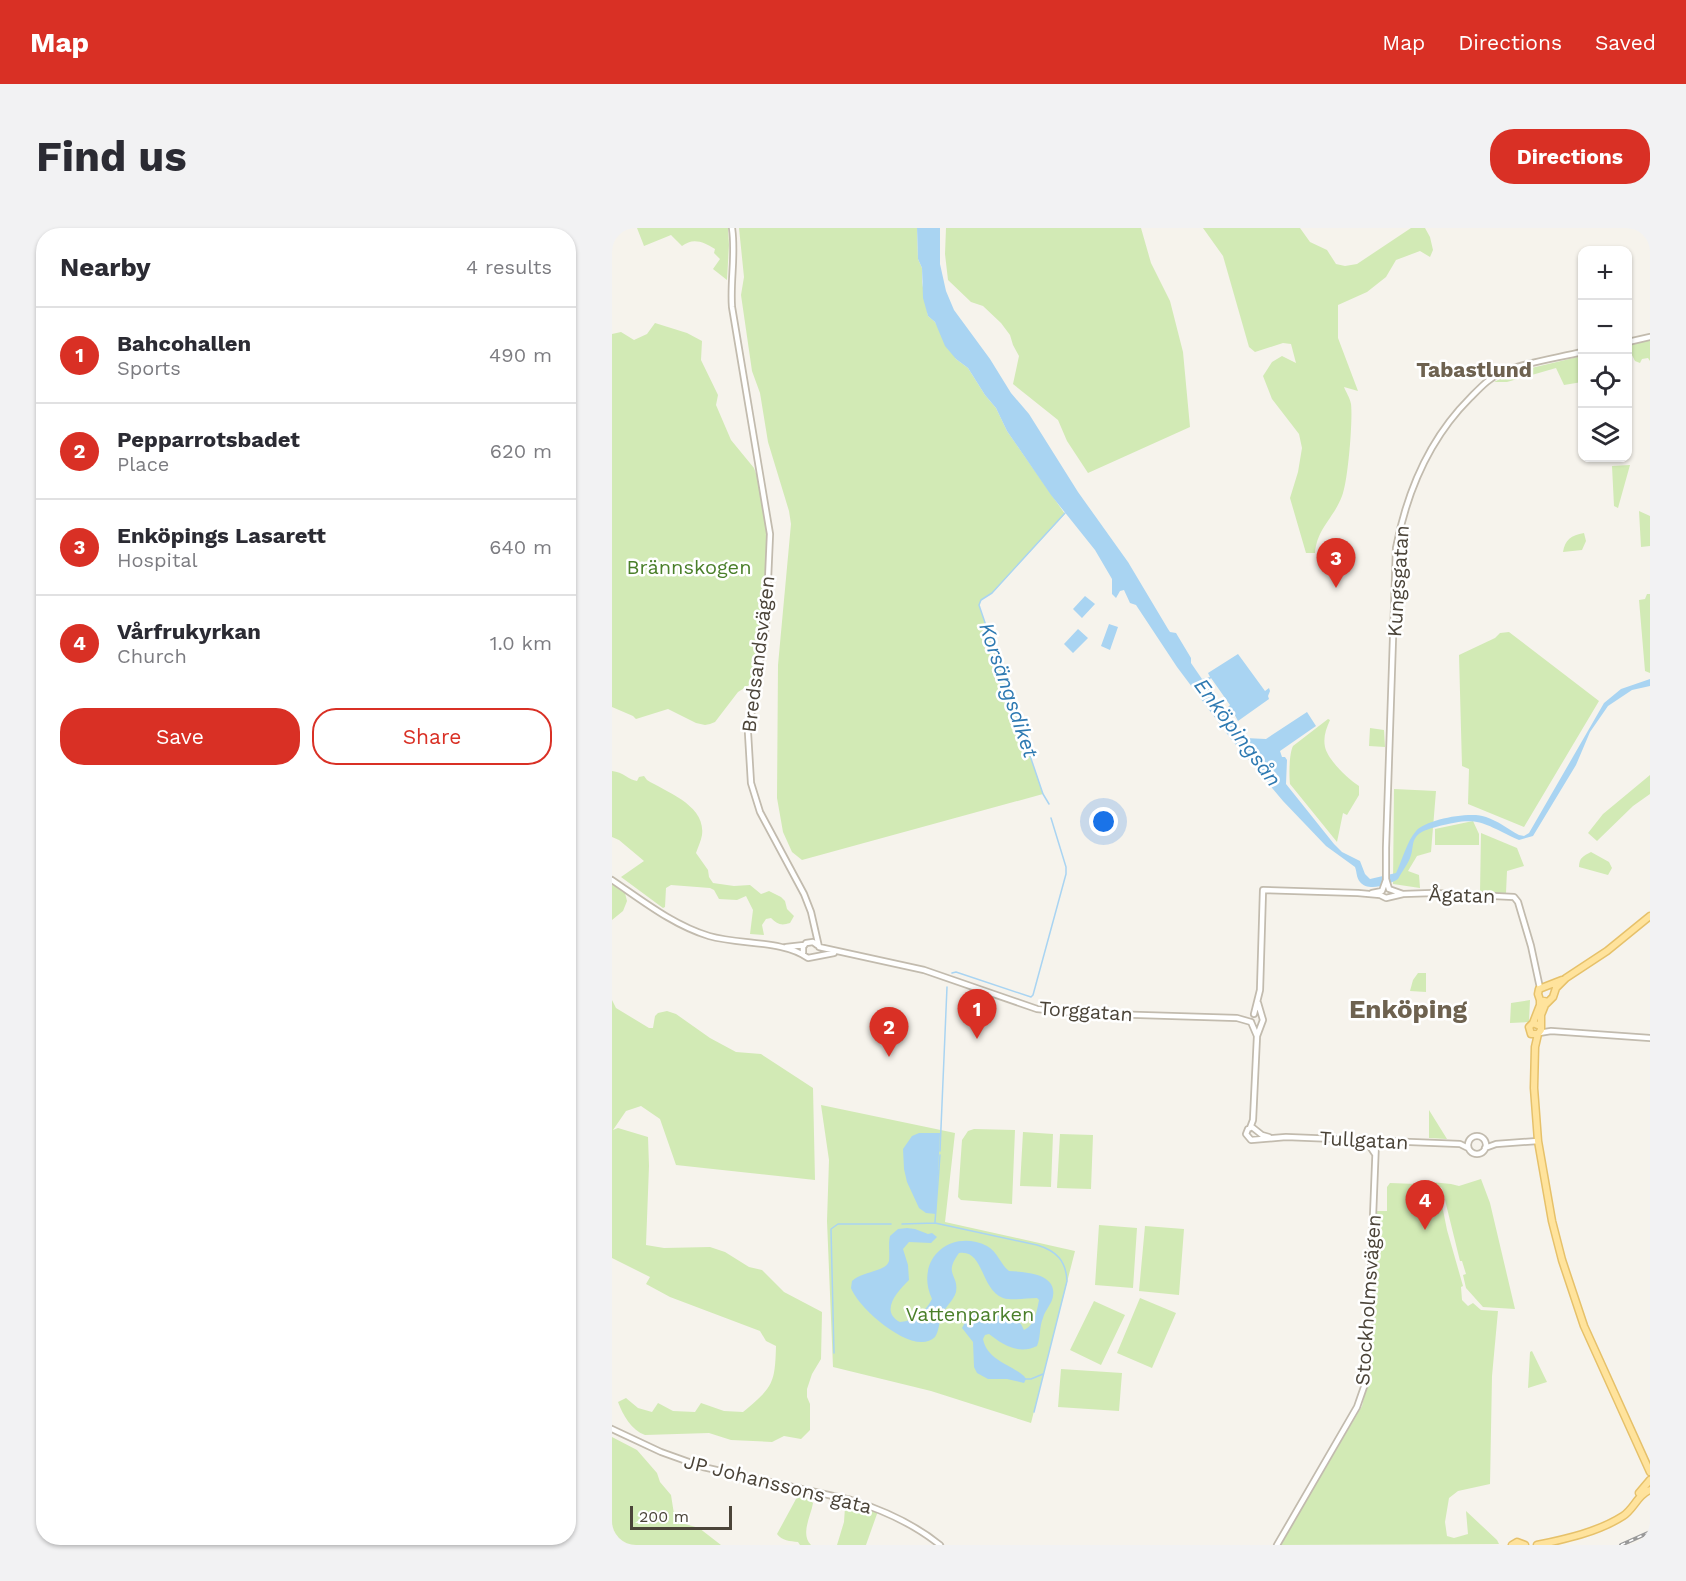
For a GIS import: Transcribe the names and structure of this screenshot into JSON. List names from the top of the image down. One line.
{"streets":{"street":["Kungsgatan","Bredsandsvägen","Ågatan","Torggatan","Tullgatan","Stockholmsvägen","JP Johanssons gata"]},"crossings":[["Kungsgatan","Ågatan"],["Bredsandsvägen","Torggatan"],["Ågatan","Torggatan"],["Tullgatan","Stockholmsvägen"]],"districts":["Tabastlund","Enköping"],"water":["Korsängsdiket","Enköpingsån"],"parks":["Brännskogen","Vattenparken"],"scale_bar":"200 m","page":{"header":"Map","nav":["Map","Directions","Saved"],"buttons":["Directions",["Save","Share"]],"title":"Find us","heading":["Nearby","4 results"],"map_buttons":["+","−"],"list":[{"mark":"1","name":"Bahcohallen","note":"Sports","value":"490 m"},{"mark":"2","name":"Pepparrotsbadet","note":"Place","value":"620 m"},{"mark":"3","name":"Enköpings Lasarett","note":"Hospital","value":"640 m"},{"mark":"4","name":"Vårfrukyrkan","note":"Church","value":"1.0 km"}],"pins":["3","1","2","4"],"scale":"200 m"}}
